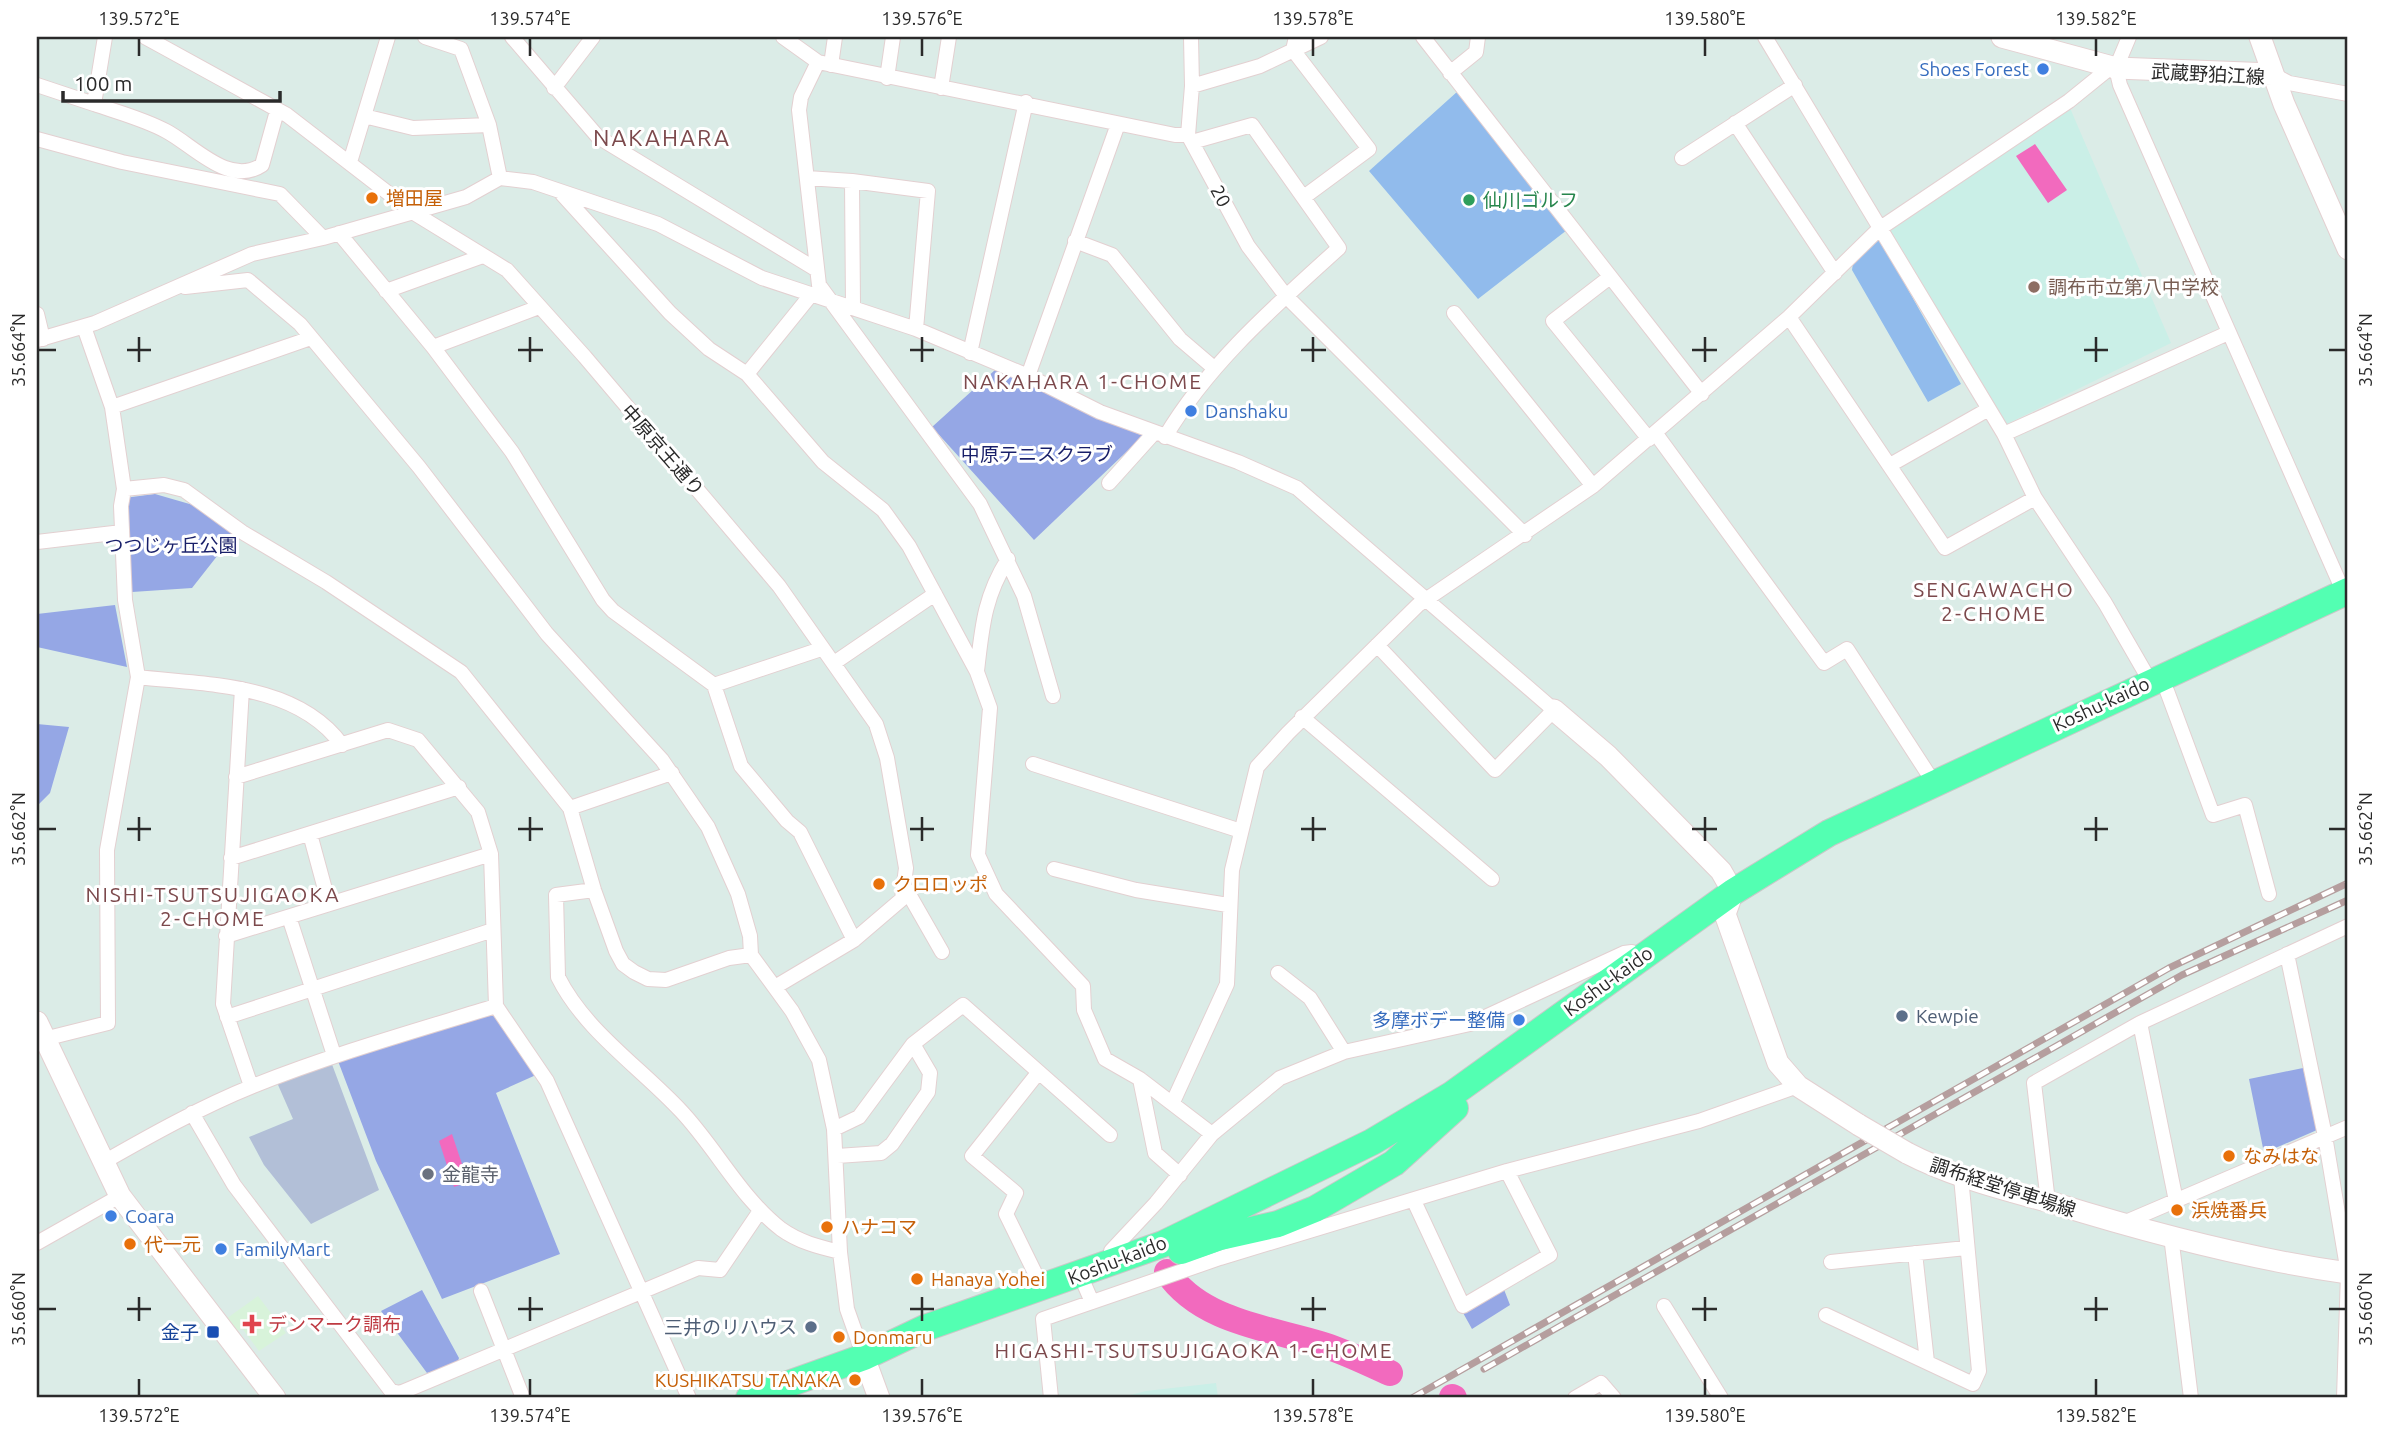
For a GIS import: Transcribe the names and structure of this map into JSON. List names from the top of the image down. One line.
{"streets":{"highway":["Koshu-kaido"],"main road":["武蔵野狛江線","調布経堂停車場線"],"street":["20","中原京王通り"]},"crossings":[["Koshu-kaido","調布経堂停車場線"]],"districts":["NAKAHARA","NAKAHARA 1-CHOME","SENGAWACHO 2-CHOME","NISHI-TSUTSUJIGAOKA 2-CHOME","HIGASHI-TSUTSUJIGAOKA 1-CHOME"],"parks":["中原テニスクラブ","つつじヶ丘公園"],"places":{"other":["Shoes Forest","増田屋","仙川ゴルフ","調布市立第八中学校","Danshaku","クロロッポ","Kewpie","多摩ボデー整備","なみはな","金龍寺","浜焼番兵","Coara","ハナコマ","代一元","FamilyMart","Hanaya Yohei","三井のリハウス","Donmaru","KUSHIKATSU TANAKA"],"health":["デンマーク調布"],"transit":["金子"]},"scale_bar":"100 m","coordinates":["139.572°E","139.574°E","139.576°E","139.578°E","139.580°E","139.582°E","35.664°N","35.662°N","35.660°N"]}
